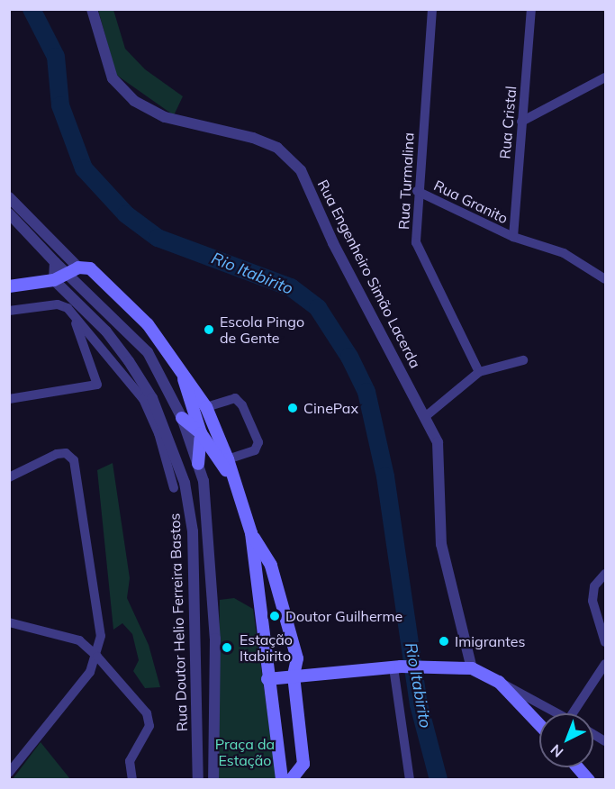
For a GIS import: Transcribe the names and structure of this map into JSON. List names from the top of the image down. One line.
{"streets":{"street":["Rua Cristal","Rua Turmalina","Rua Granito","Rua Engenheiro Simão Lacerda","Rua Doutor Helio Ferreira Bastos"]},"crossings":[["Rua Cristal","Rua Granito"],["Rua Turmalina","Rua Granito"]],"water":["Rio Itabirito"],"parks":["Praça da Estação"],"places":["Escola Pingo de Gente","CinePax","Doutor Guilherme","Imigrantes","Estação Itabirito"],"north":"bottom left"}
